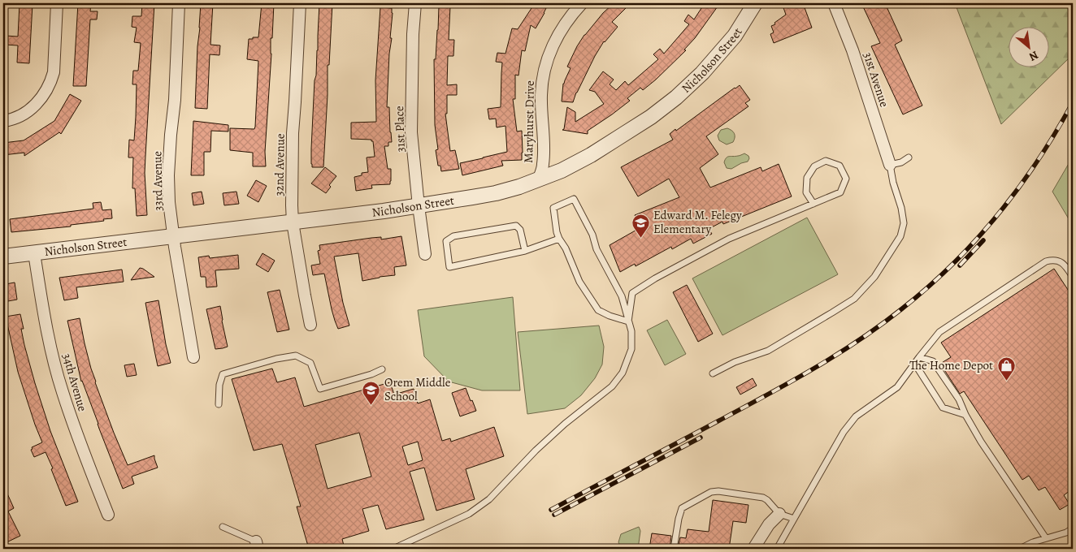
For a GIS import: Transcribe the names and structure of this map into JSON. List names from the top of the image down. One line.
{"streets":{"street":["Nicholson Street","31st Avenue","Maryhurst Drive","31st Place","32nd Avenue","33rd Avenue","34th Avenue"]},"crossings":[["Nicholson Street","Maryhurst Drive"],["Nicholson Street","31st Place"],["Nicholson Street","32nd Avenue"],["Nicholson Street","33rd Avenue"],["Nicholson Street","34th Avenue"]],"places":{"school or university":["Edward M. Felegy Elementary","Orem Middle School"],"shop":["The Home Depot"]},"north":"bottom right"}
